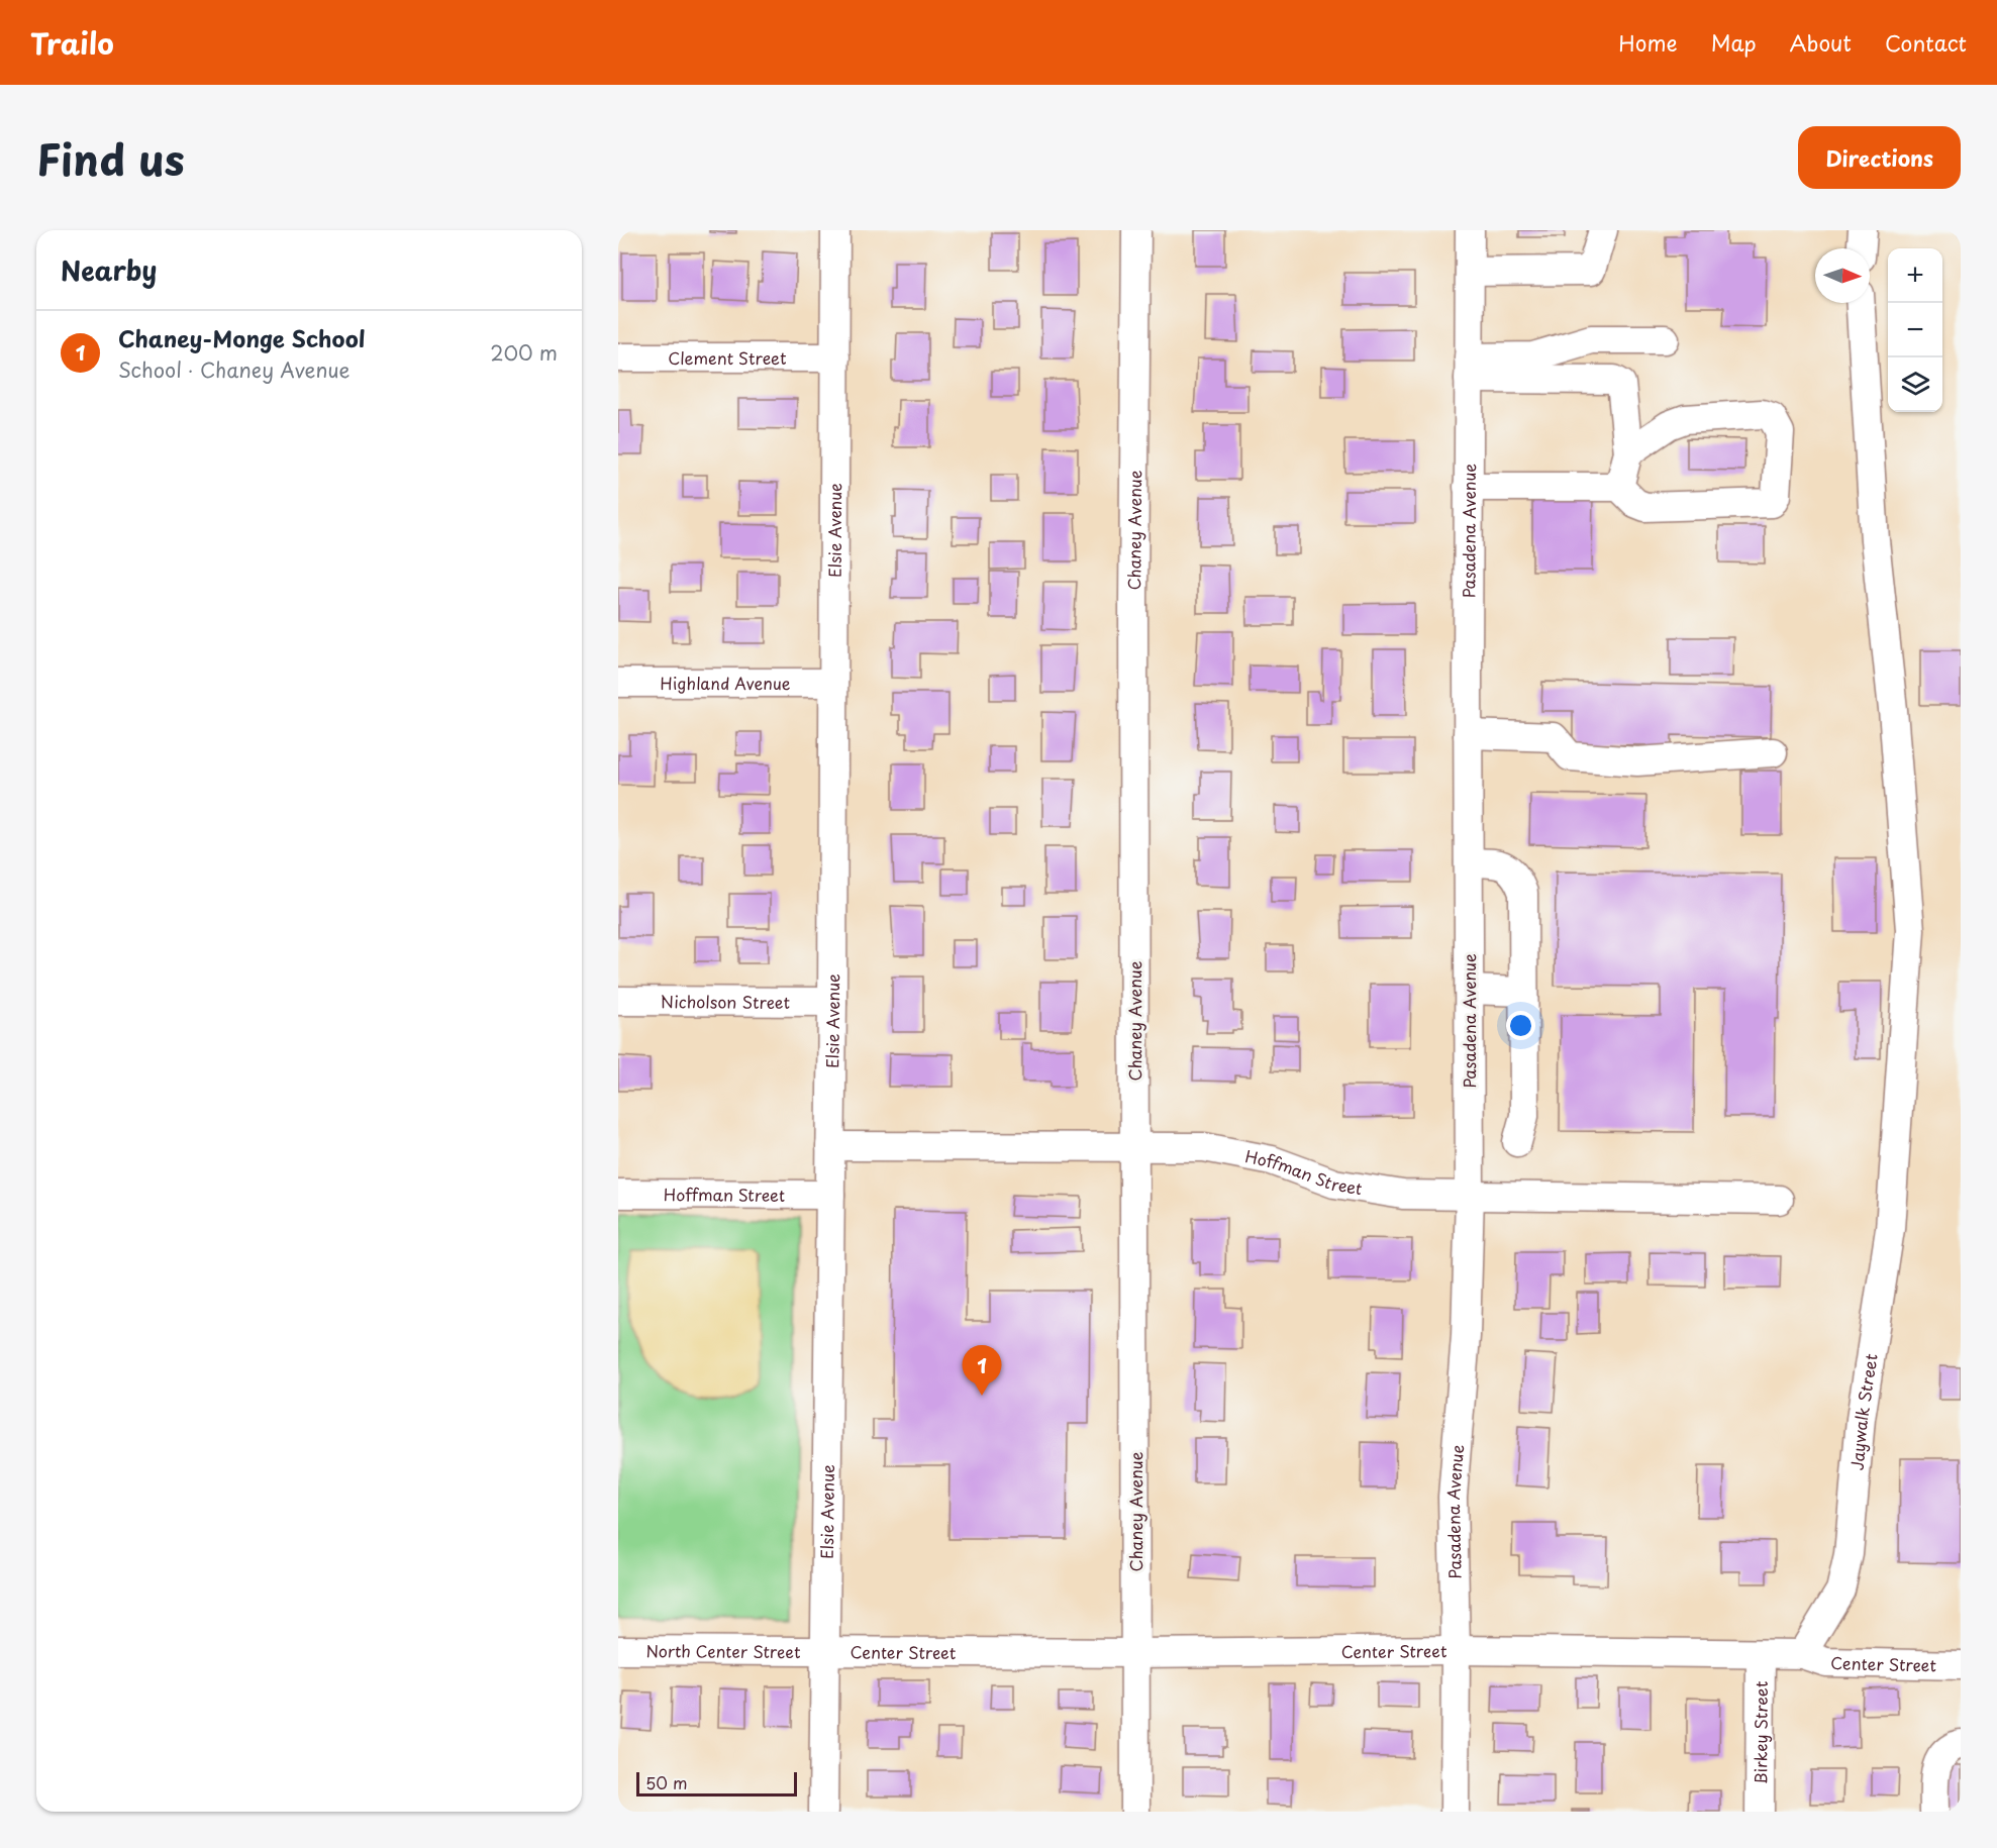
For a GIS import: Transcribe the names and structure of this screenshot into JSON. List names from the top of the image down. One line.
{"streets":{"street":["Clement Street","Elsie Avenue","Chaney Avenue","Pasadena Avenue","Highland Avenue","Nicholson Street","Hoffman Street","Jaywalk Street","North Center Street","Center Street","Birkey Street"]},"crossings":[["Clement Street","Elsie Avenue"],["Elsie Avenue","Highland Avenue"],["Elsie Avenue","Nicholson Street"],["Elsie Avenue","Hoffman Street"],["Elsie Avenue","North Center Street"],["Elsie Avenue","Center Street"],["Chaney Avenue","Hoffman Street"],["Chaney Avenue","Center Street"],["Pasadena Avenue","Hoffman Street"],["Pasadena Avenue","Center Street"],["Jaywalk Street","Center Street"],["North Center Street","Center Street"],["Center Street","Birkey Street"]],"scale_bar":"50 m","north":"right","page":{"header":"Trailo","nav":["Home","Map","About","Contact"],"title":"Find us","buttons":"Directions","heading":"Nearby","map_buttons":["+","−"],"list":[{"mark":"1","name":"Chaney-Monge School","note":"School · Chaney Avenue","value":"200 m"}],"pins":"1","scale":"50 m"}}
